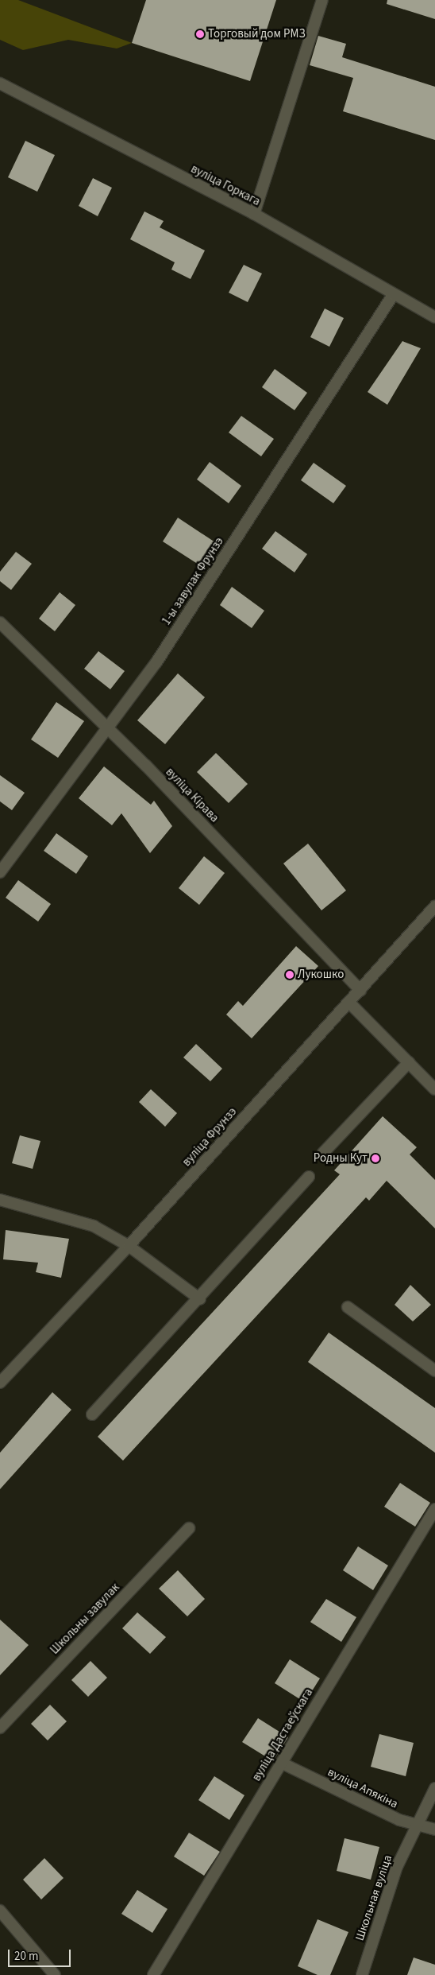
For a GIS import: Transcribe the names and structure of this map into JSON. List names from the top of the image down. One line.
{"streets":{"street":["вуліца Горкага","1-ы завулак Фрунзэ","вуліца Кірава","вуліца Фрунзэ","Школьны завулак","вуліца Дастаеўскага","вуліца Апякіна","Школьная вуліца"]},"crossings":[["вуліца Горкага","1-ы завулак Фрунзэ"],["1-ы завулак Фрунзэ","вуліца Кірава"],["вуліца Кірава","вуліца Фрунзэ"],["вуліца Дастаеўскага","вуліца Апякіна"],["вуліца Апякіна","Школьная вуліца"]],"places":["Торговый дом РМЗ","Лукошко","Родны Кут"],"scale_bar":"20 m"}
